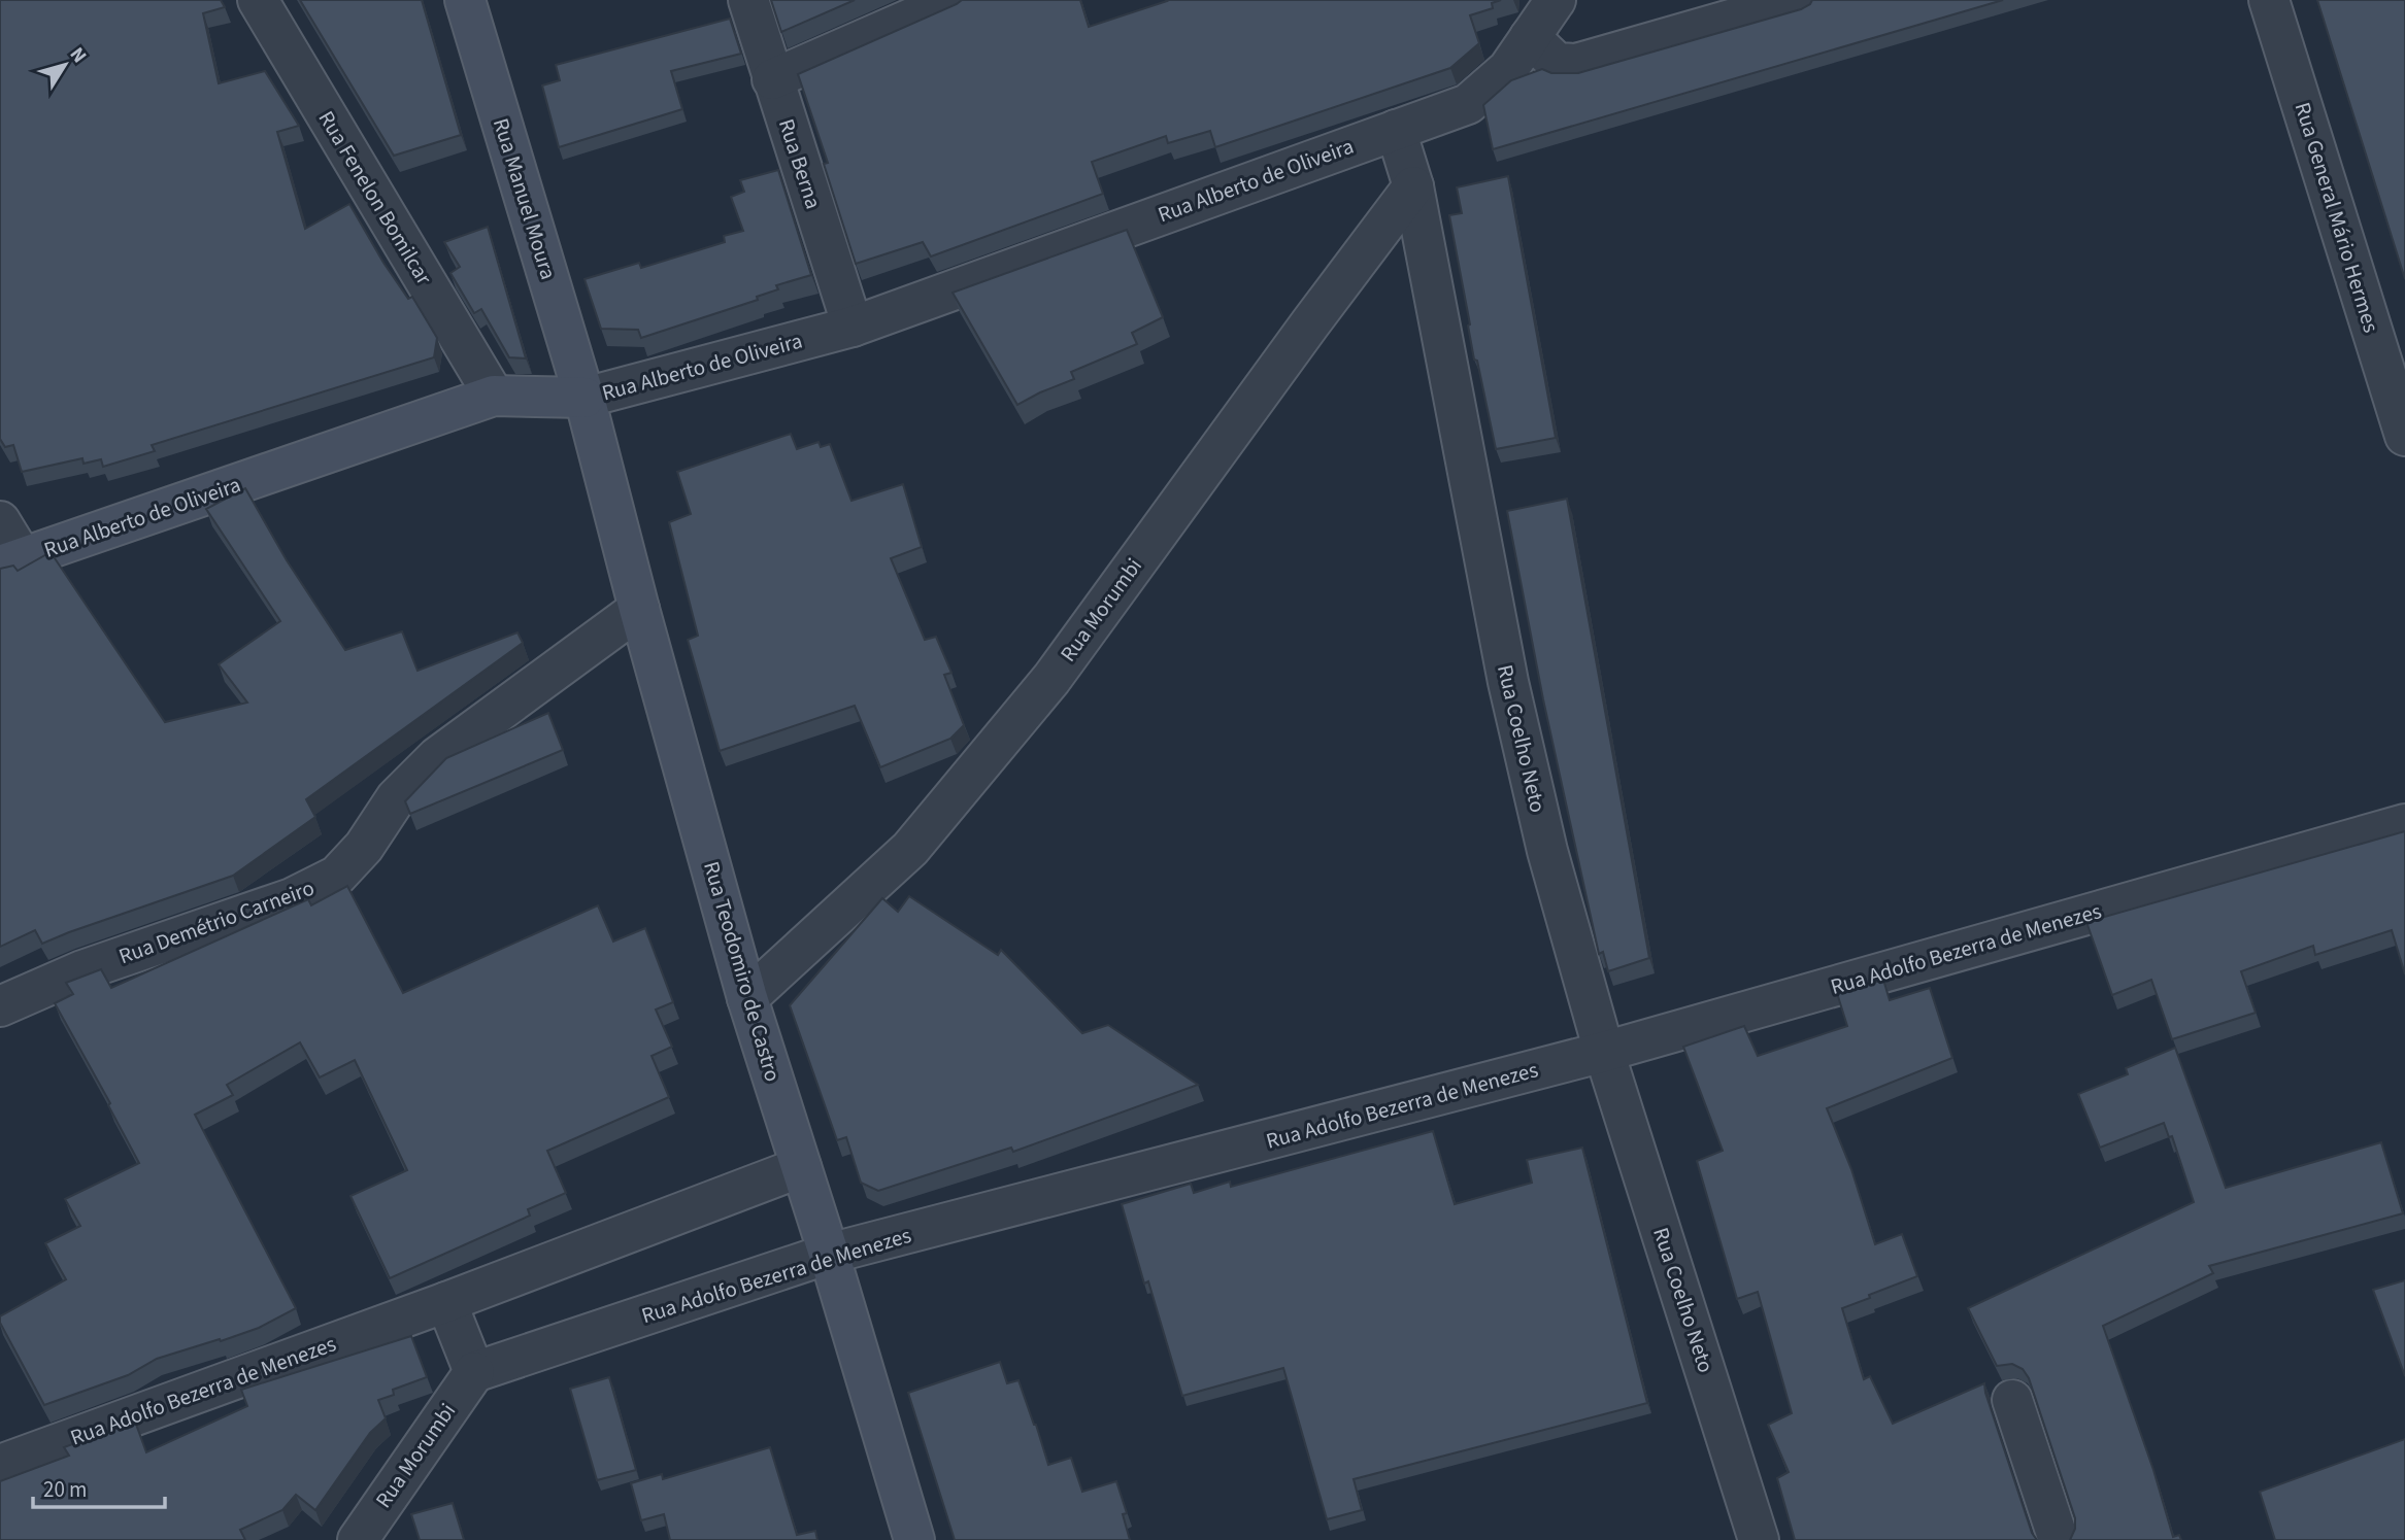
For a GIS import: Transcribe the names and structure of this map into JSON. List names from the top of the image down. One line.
{"streets":{"street":["Rua Berna","Rua Alberto de Oliveira","Rua Fenelon Bomilcar","Rua Manuel Moura","Rua General Mário Hermes","Rua Morumbi","Rua Coelho Neto","Rua Demétrio Carneiro","Rua Adolfo Bezerra de Menezes","Rua Teodomiro de Castro"]},"crossings":[["Rua Berna","Rua Alberto de Oliveira"],["Rua Alberto de Oliveira","Rua Fenelon Bomilcar"],["Rua Alberto de Oliveira","Rua Manuel Moura"],["Rua Alberto de Oliveira","Rua Coelho Neto"],["Rua Alberto de Oliveira","Rua Teodomiro de Castro"],["Rua Manuel Moura","Rua Teodomiro de Castro"],["Rua Morumbi","Rua Coelho Neto"],["Rua Morumbi","Rua Adolfo Bezerra de Menezes"],["Rua Morumbi","Rua Teodomiro de Castro"],["Rua Coelho Neto","Rua Adolfo Bezerra de Menezes"],["Rua Demétrio Carneiro","Rua Teodomiro de Castro"],["Rua Adolfo Bezerra de Menezes","Rua Teodomiro de Castro"]],"scale_bar":"20 m","north":"top right"}
